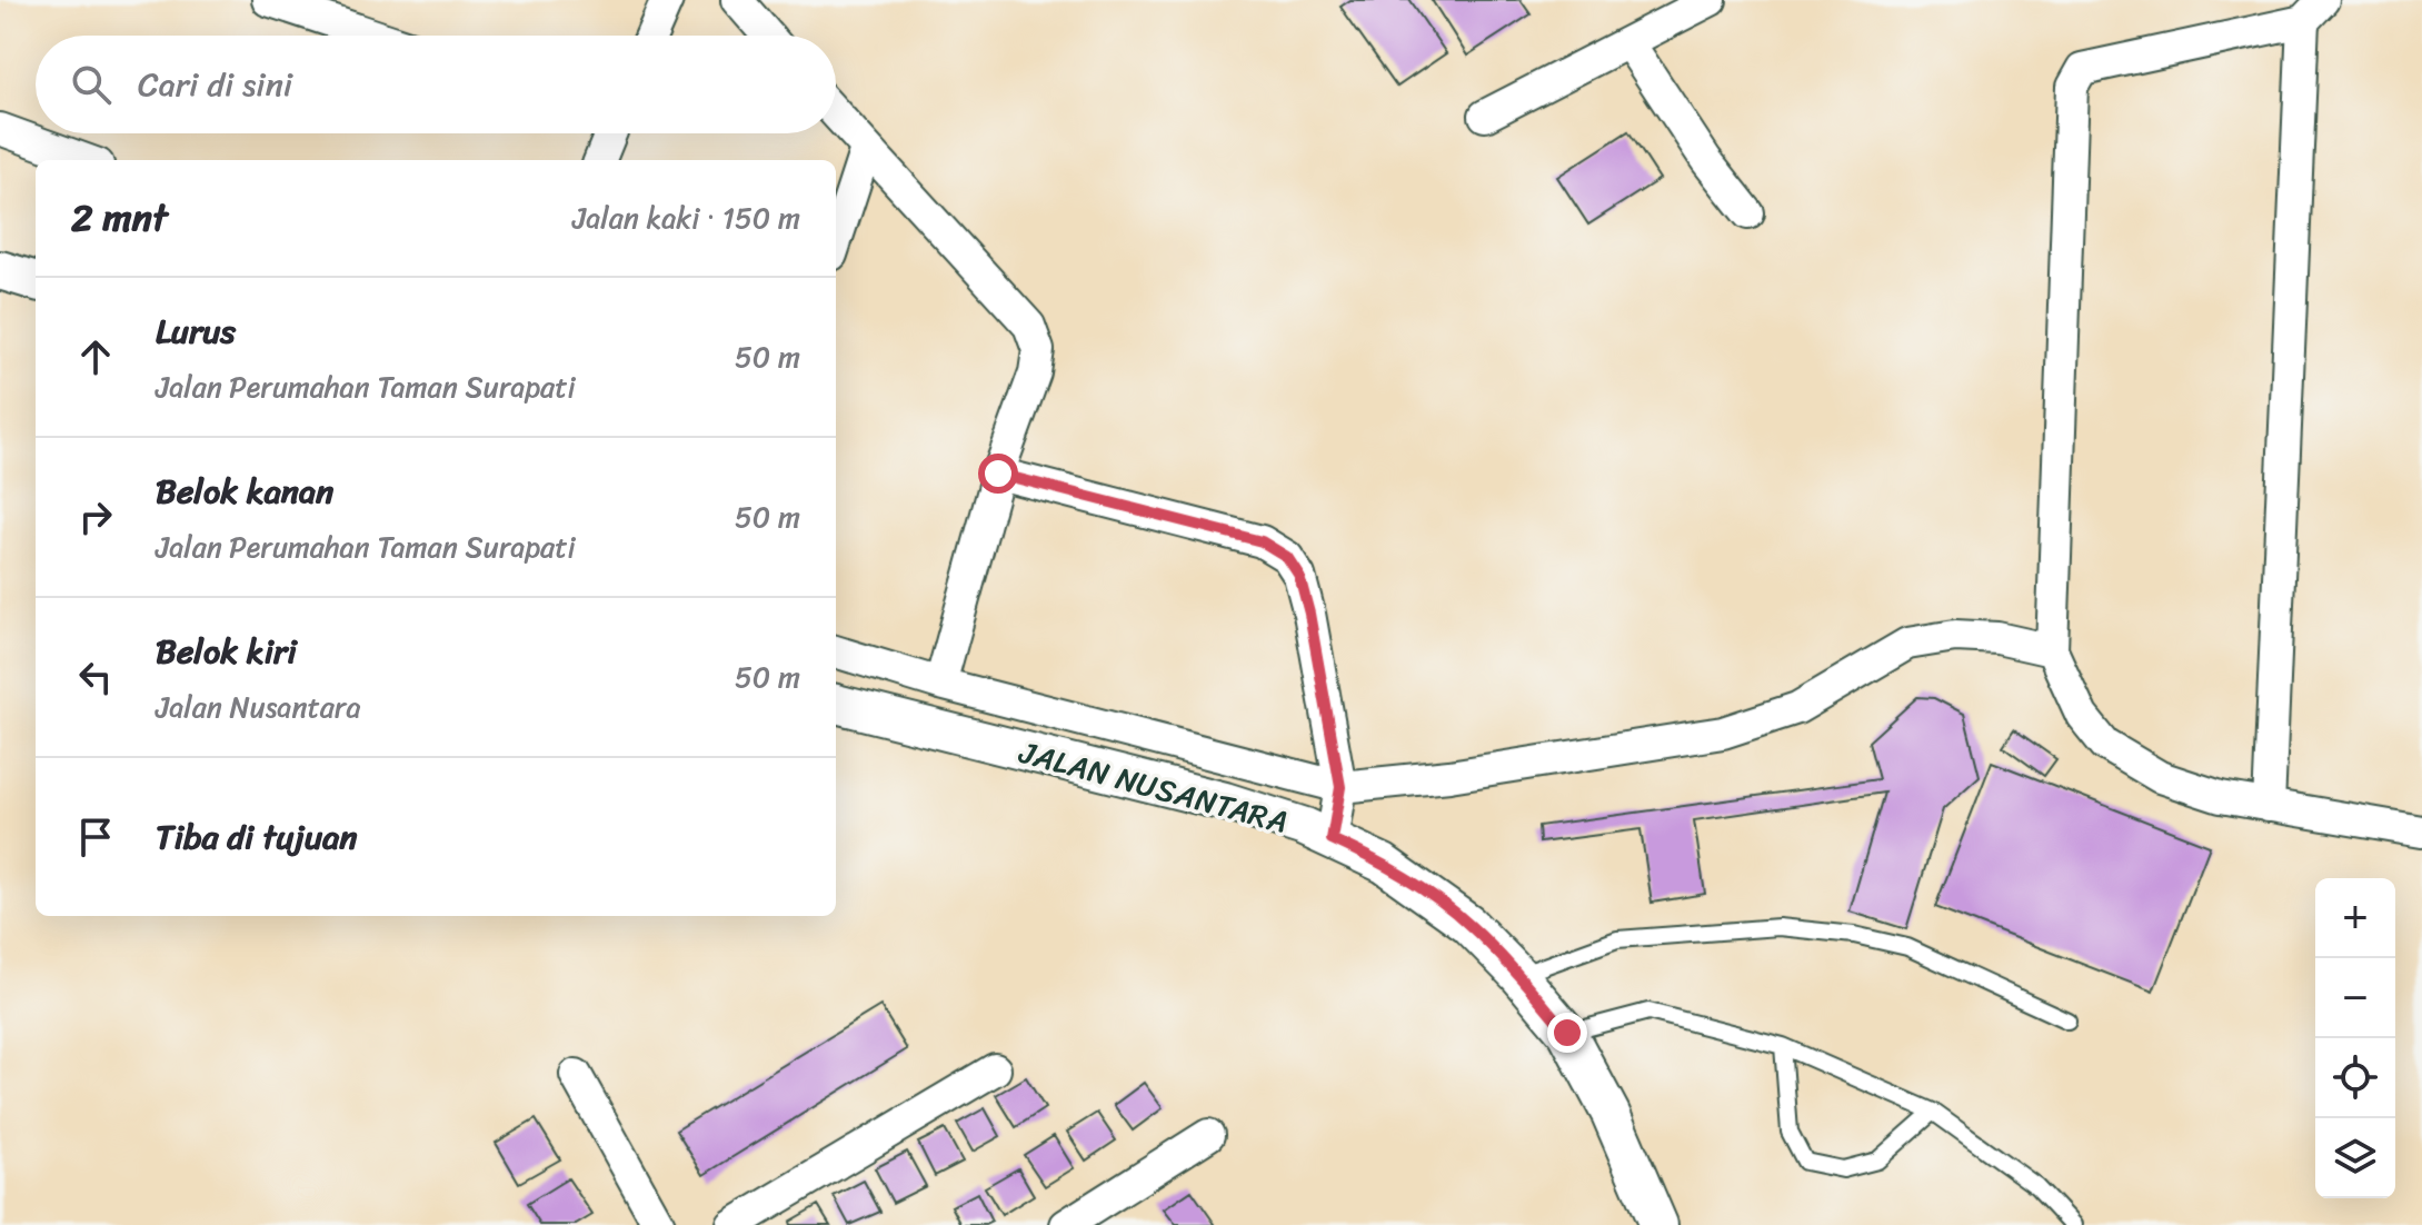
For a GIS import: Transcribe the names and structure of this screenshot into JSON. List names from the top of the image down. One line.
{"streets":{"street":["JALAN NUSANTARA"]},"page":{"search":"Cari di sini","heading":["2 mnt","Jalan kaki · 150 m"],"list":[["Lurus","Jalan Perumahan Taman Surapati","50 m"],["Belok kanan","Jalan Perumahan Taman Surapati","50 m"],["Belok kiri","Jalan Nusantara","50 m"],"Tiba di tujuan"],"map_buttons":["+","−"]}}
